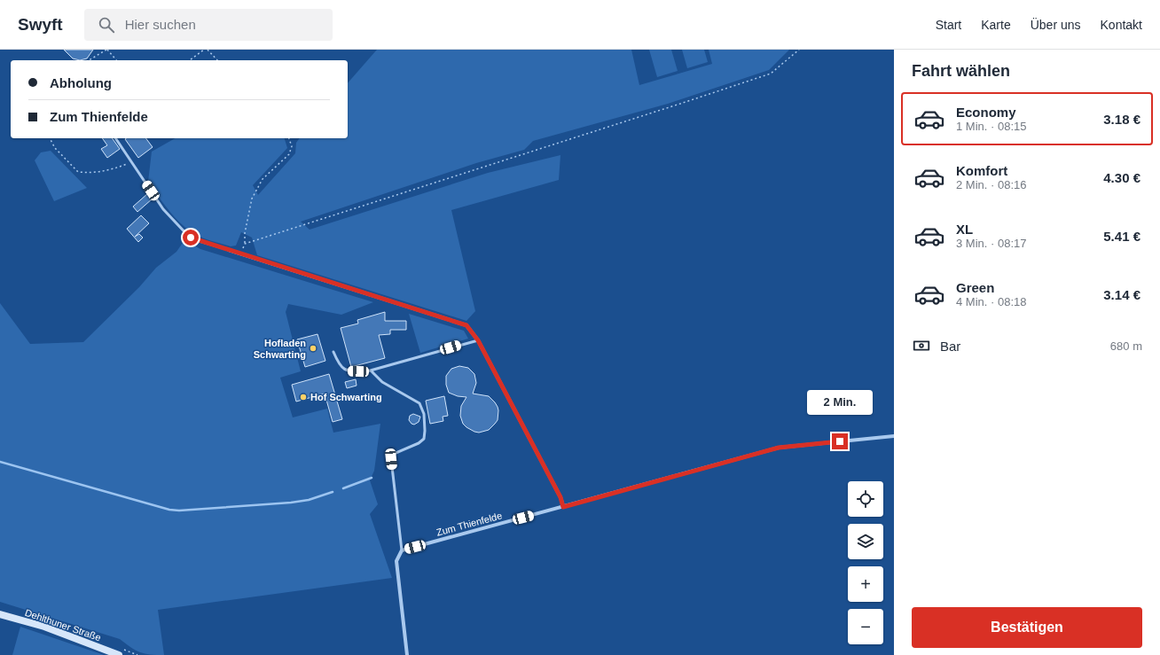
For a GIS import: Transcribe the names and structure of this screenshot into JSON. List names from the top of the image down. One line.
{"streets":{"street":["Zum Thienfelde","Dehlthuner Straße"]},"places":["Hofladen Schwarting","Hof Schwarting"],"page":{"header":"Swyft","search":"Hier suchen","nav":["Start","Karte","Über uns","Kontakt"],"heading":"Fahrt wählen","banner":["Abholung","Zum Thienfelde"],"list":[{"name":"Economy","note":"1 Min. · 08:15","value":"3.18 €"},{"name":"Komfort","note":"2 Min. · 08:16","value":"4.30 €"},{"name":"XL","note":"3 Min. · 08:17","value":"5.41 €"},{"name":"Green","note":"4 Min. · 08:18","value":"3.14 €"}],"pay":["Bar","680 m"],"bubble":"2 Min.","map_buttons":["+","−"],"buttons":"Bestätigen"}}
